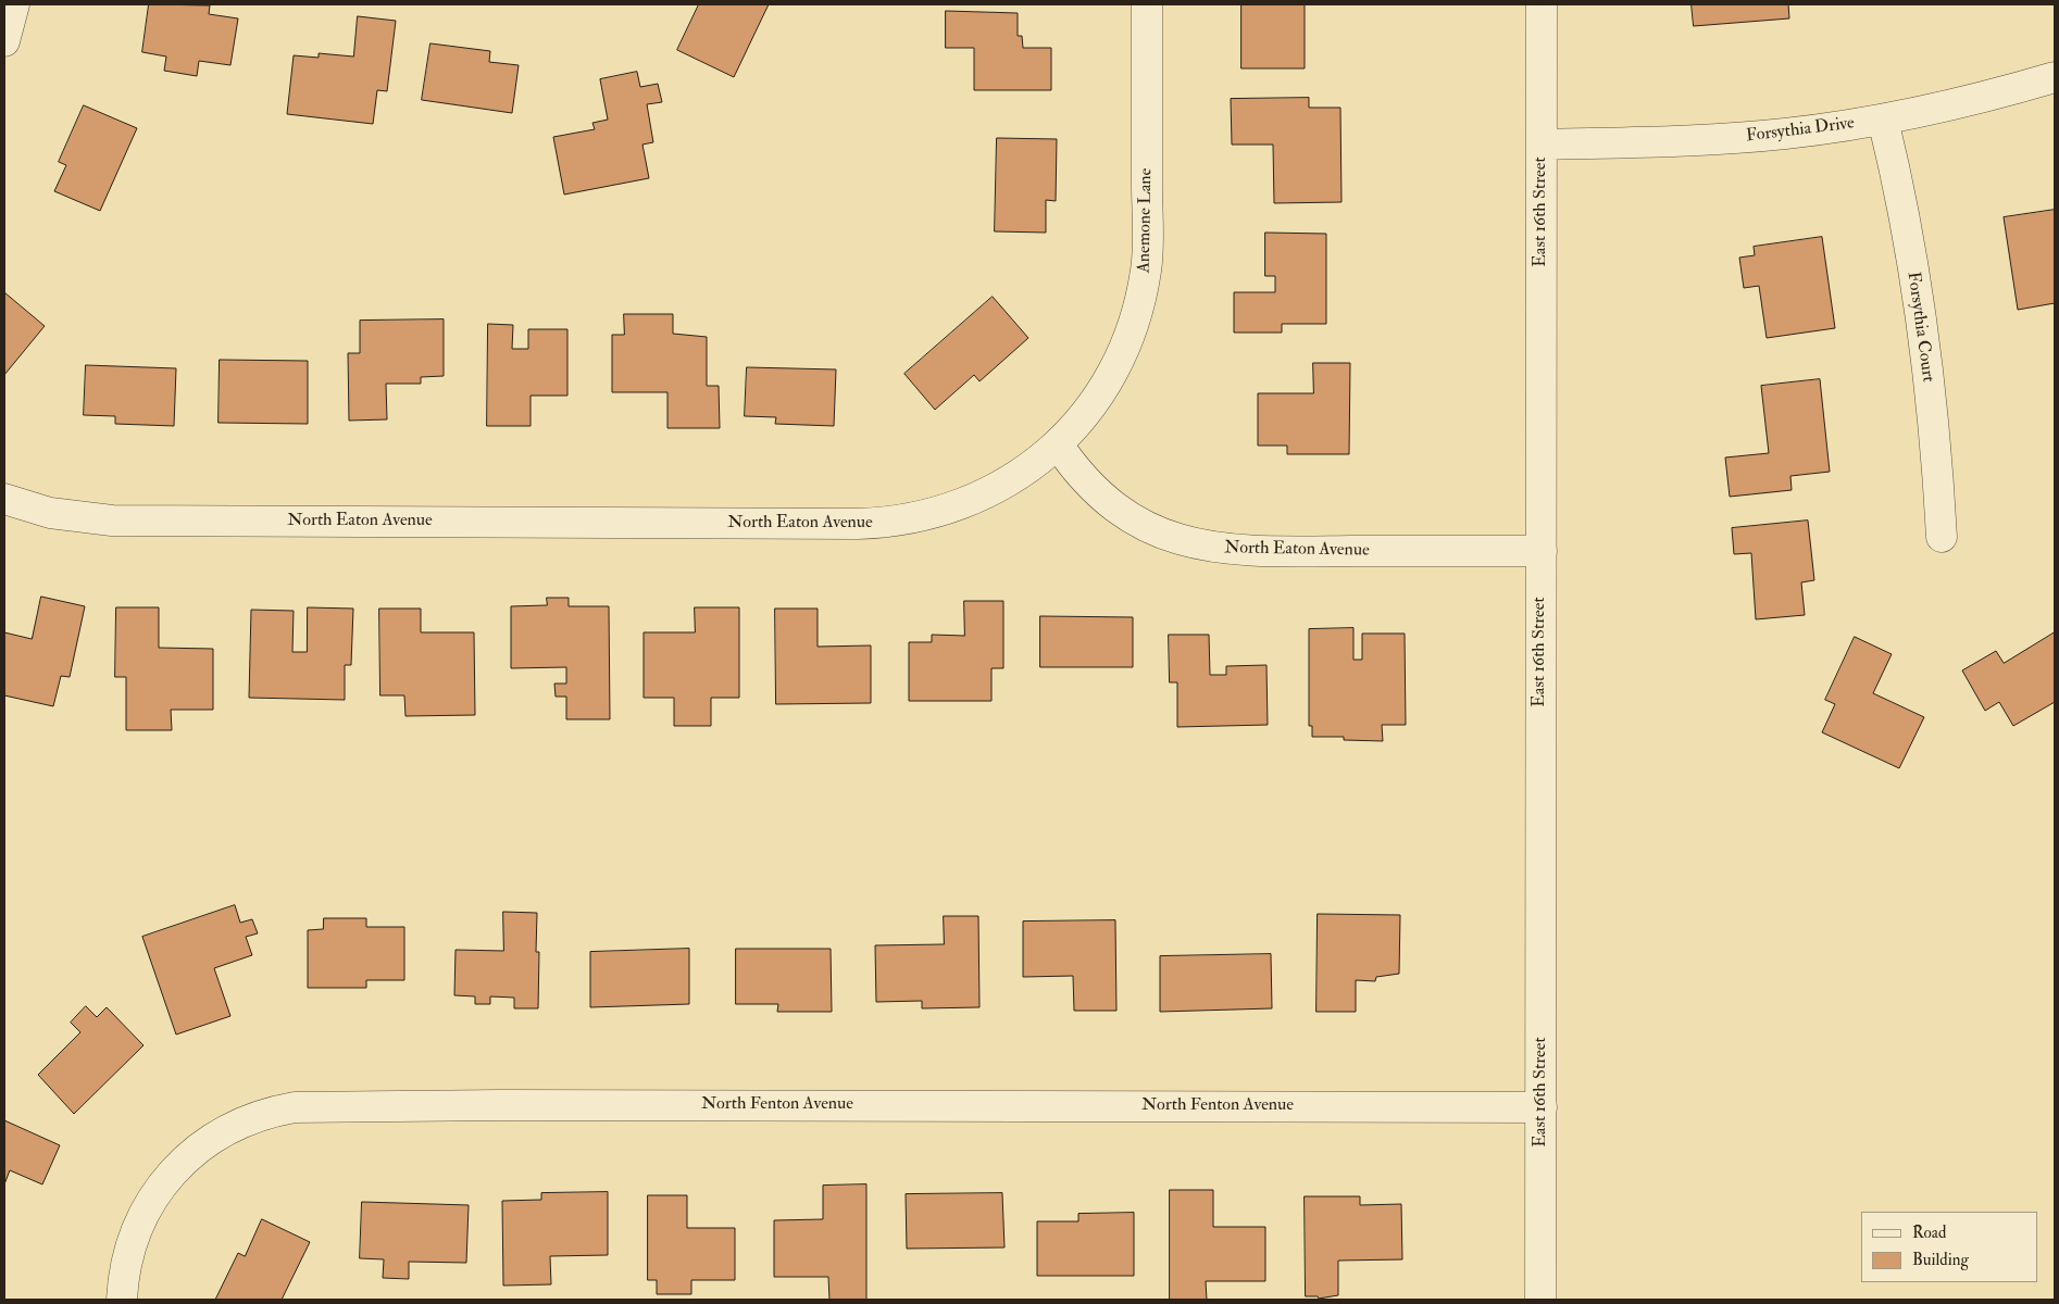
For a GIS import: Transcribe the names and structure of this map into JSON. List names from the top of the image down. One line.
{"streets":{"street":["Forsythia Drive","East 16th Street","Anemone Lane","Forsythia Court","North Eaton Avenue","North Fenton Avenue"]},"crossings":[["Forsythia Drive","East 16th Street"],["Forsythia Drive","Forsythia Court"],["East 16th Street","North Eaton Avenue"],["East 16th Street","North Fenton Avenue"],["Anemone Lane","North Eaton Avenue"]],"legend":["Road","Building"]}
